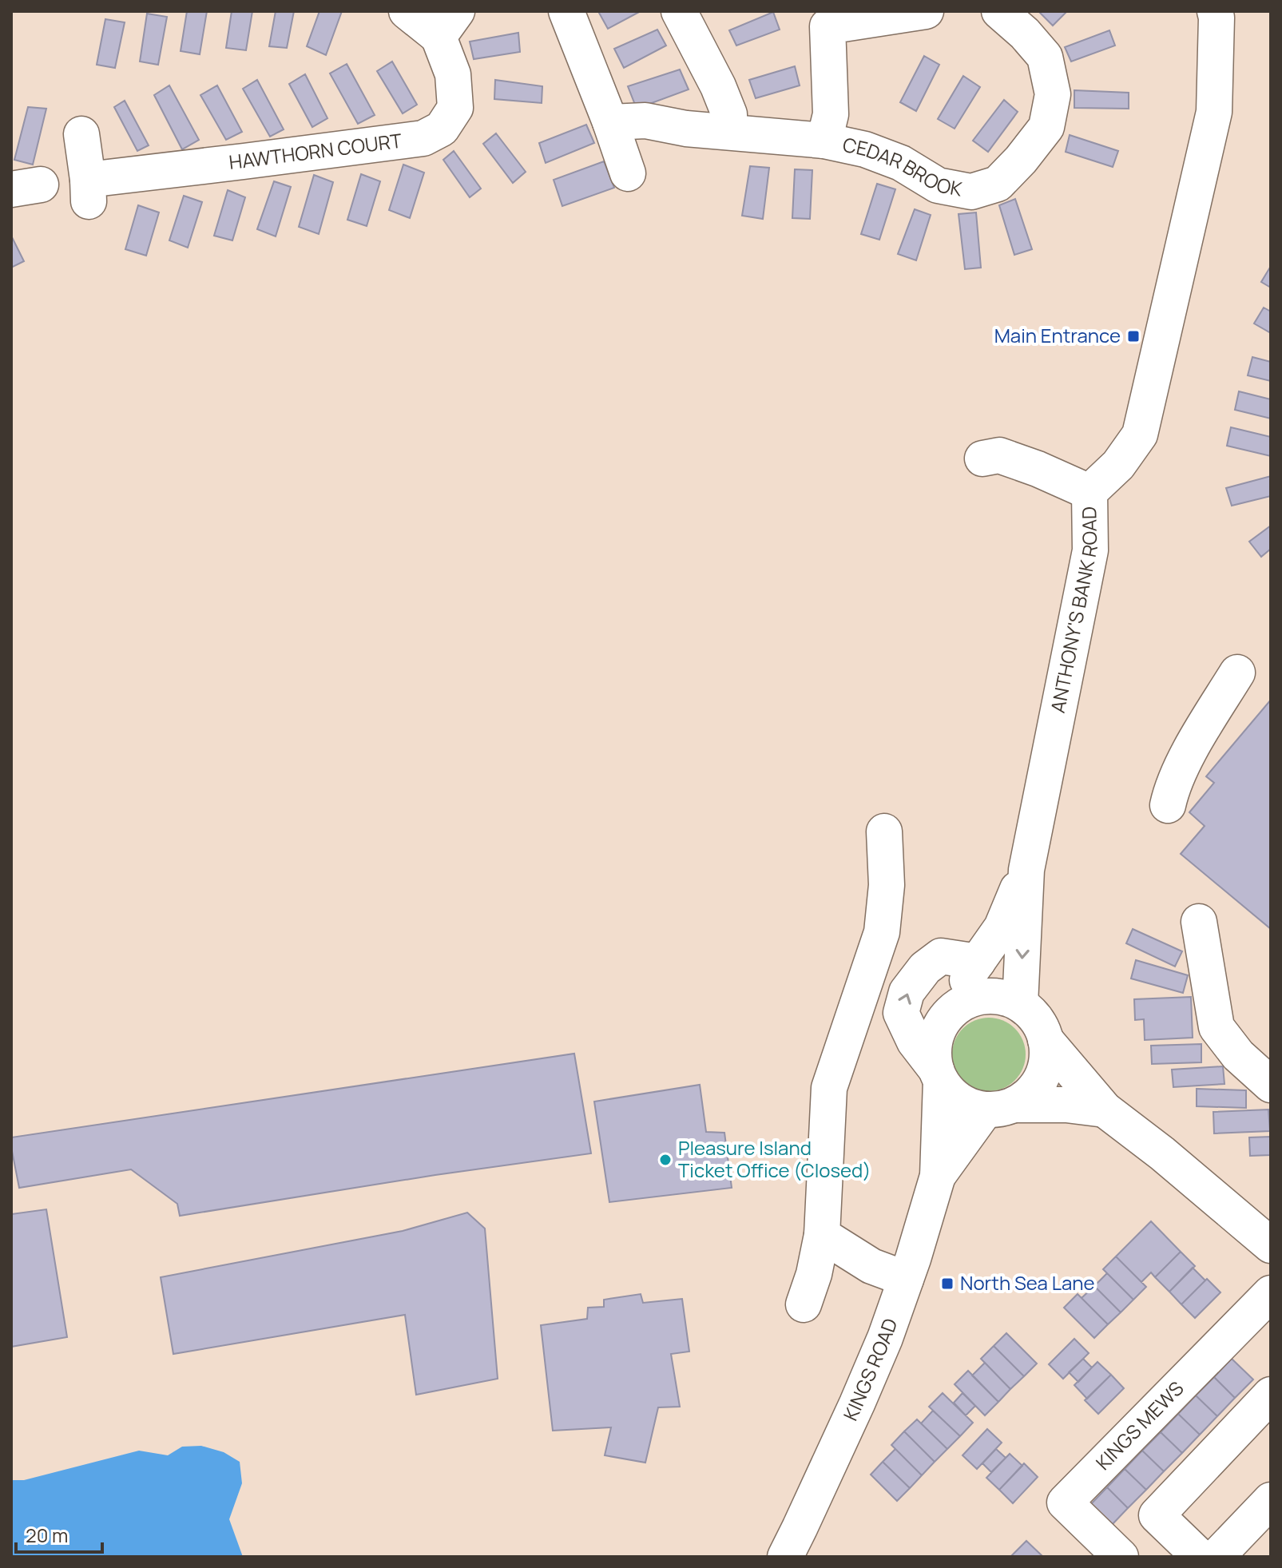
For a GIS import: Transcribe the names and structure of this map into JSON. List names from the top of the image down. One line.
{"streets":{"street":["HAWTHORN COURT","CEDAR BROOK","ANTHONY'S BANK ROAD","KINGS ROAD","KINGS MEWS"]},"crossings":[["ANTHONY'S BANK ROAD","KINGS ROAD"]],"places":{"transit":["Main Entrance","North Sea Lane"],"other":["Pleasure Island Ticket Office (Closed)"]},"scale_bar":"20 m"}
